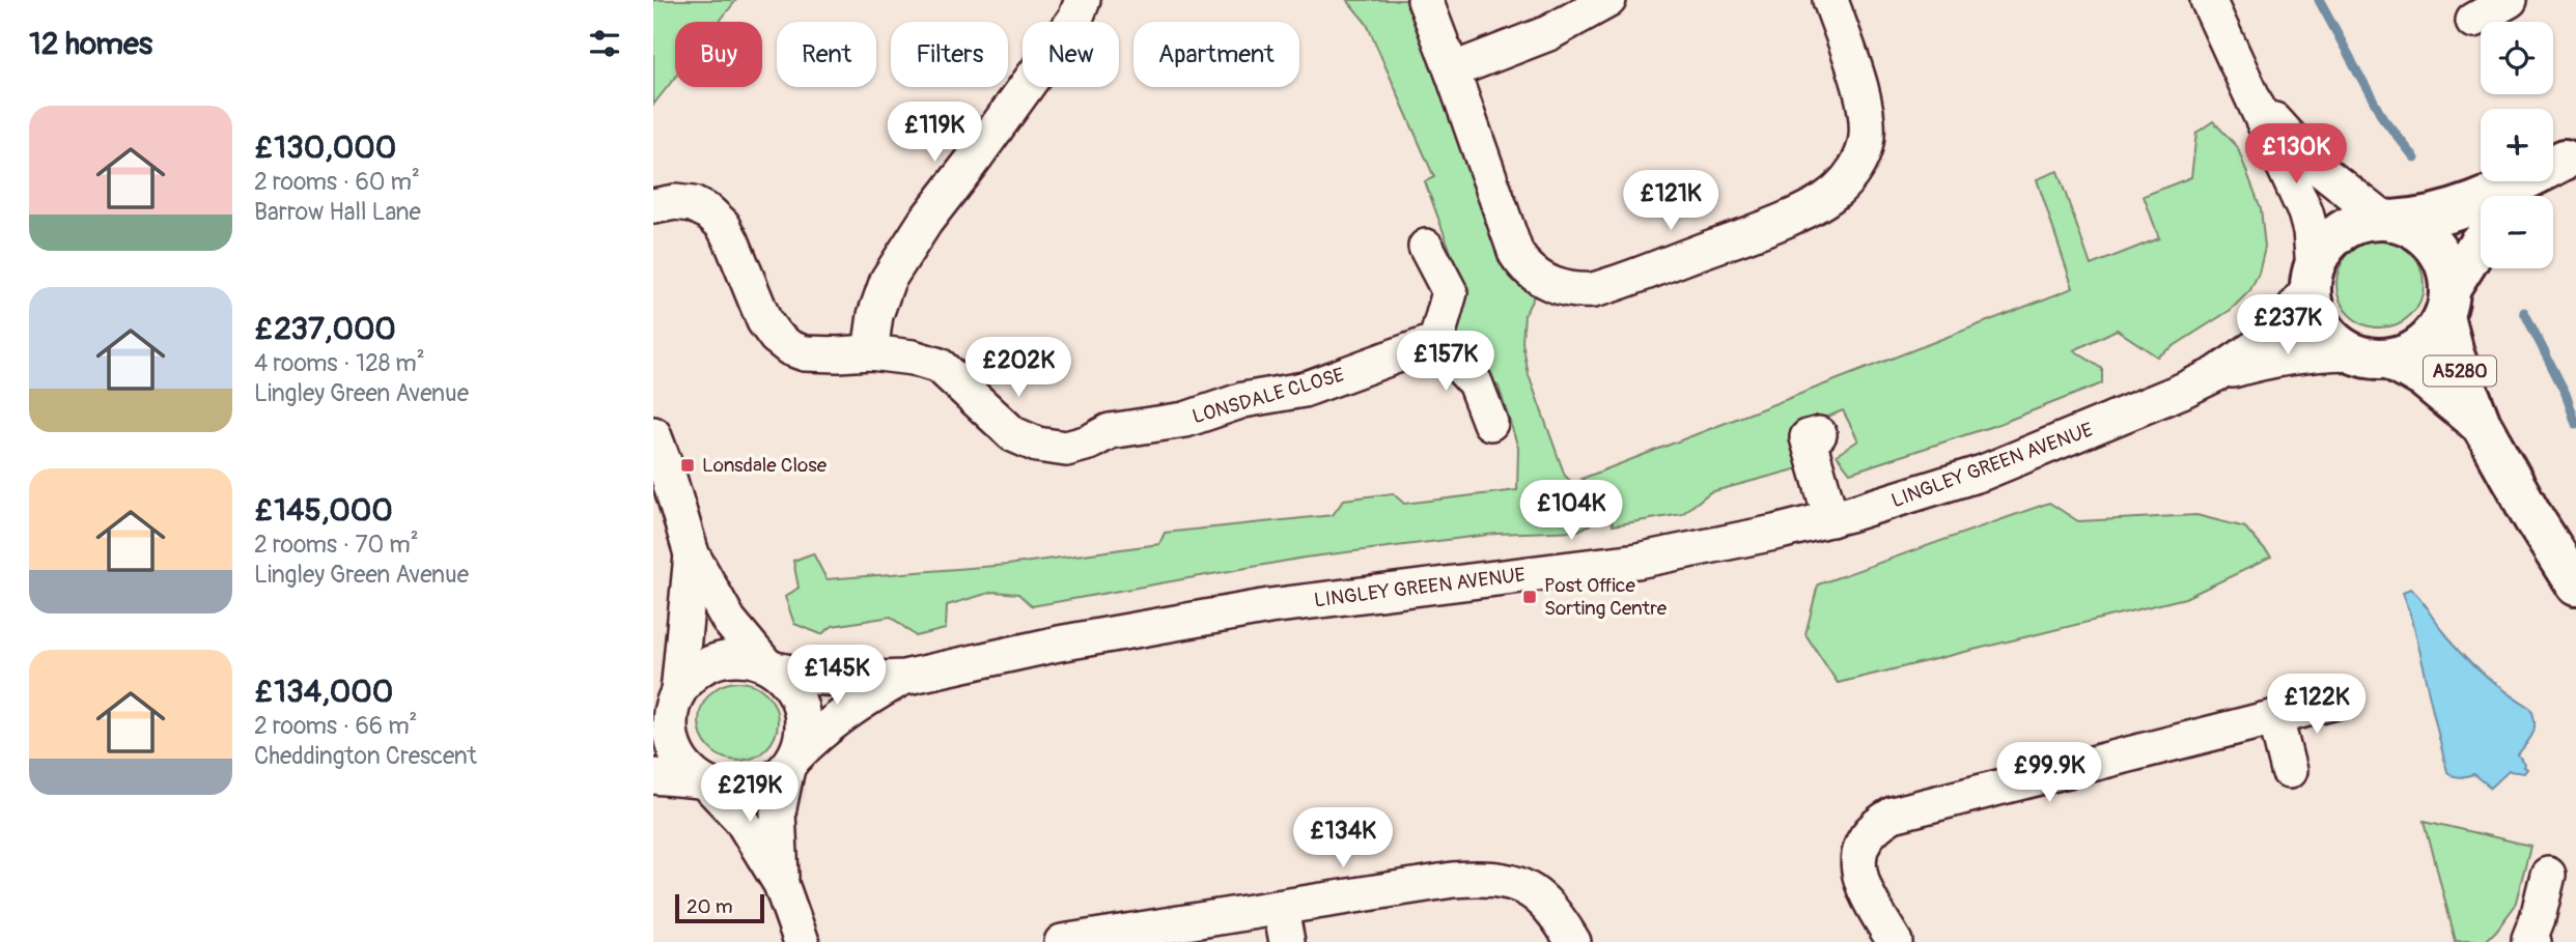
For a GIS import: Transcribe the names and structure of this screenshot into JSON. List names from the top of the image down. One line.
{"streets":{"main road":["A5280"],"street":["LONSDALE CLOSE","LINGLEY GREEN AVENUE"]},"crossings":[["A5280","LINGLEY GREEN AVENUE"]],"places":{"transit":["Lonsdale Close","Post Office Sorting Centre"]},"scale_bar":"20 m","page":{"heading":"12 homes","map_buttons":["+","−"],"chip":["Buy","Rent","Filters","New","Apartment"],"list":[{"name":"£130,000","note":"2 rooms · 60 m² · Barrow Hall Lane"},{"name":"£237,000","note":"4 rooms · 128 m² · Lingley Green Avenue"},{"name":"£145,000","note":"2 rooms · 70 m² · Lingley Green Avenue"},{"name":"£134,000","note":"2 rooms · 66 m² · Cheddington Crescent"}],"price":["£119K","£130K","£121K","£237K","£157K","£202K","£104K","£145K","£122K","£99.9K","£219K","£134K"],"scale":"20 m"}}
